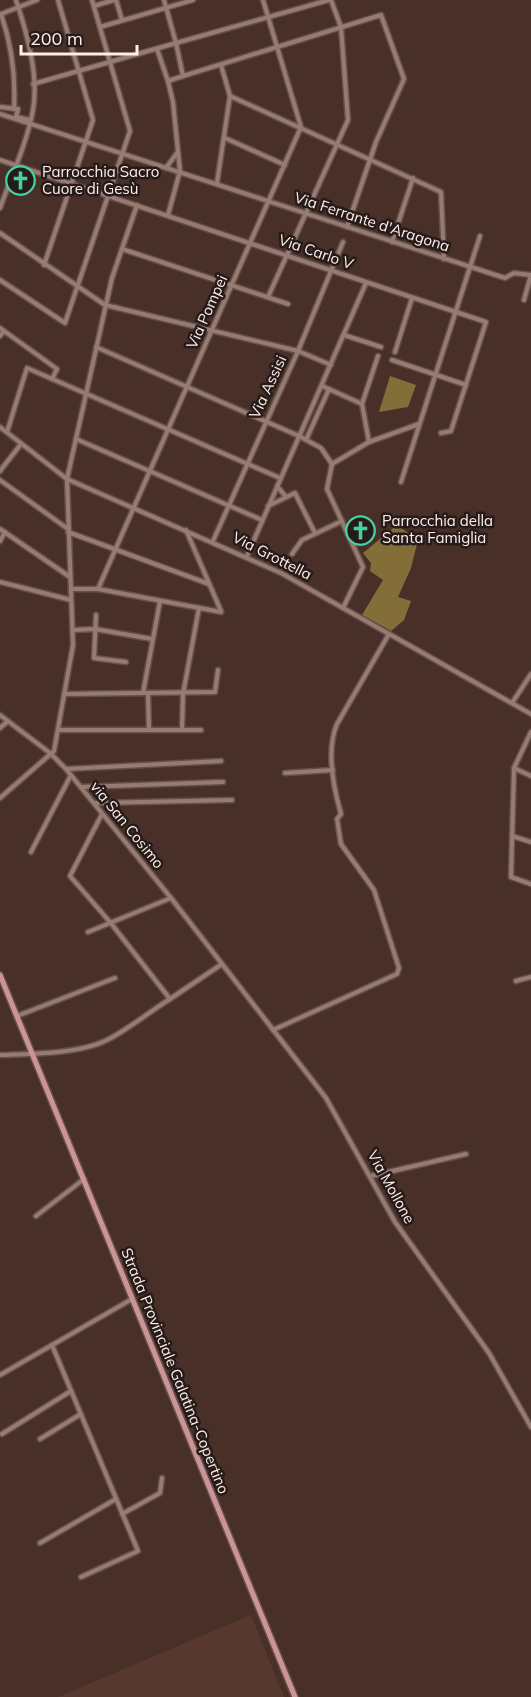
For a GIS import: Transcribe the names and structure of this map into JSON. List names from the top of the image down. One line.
{"streets":{"main road":["Strada Provinciale Galatina-Copertino"],"street":["Via Ferrante d'Aragona","Via Carlo V","Via Pompei","Via Assisi","Via Grottella","via San Cosimo","Via Mollone"]},"crossings":[["Via Ferrante d'Aragona","Via Pompei"],["Via Carlo V","Via Pompei"],["Via Carlo V","Via Assisi"],["Via Pompei","Via Grottella"],["Via Assisi","Via Grottella"],["via San Cosimo","Via Mollone"]],"places":{"church":["Parrocchia Sacro Cuore di Gesù","Parrocchia della Santa Famiglia"]},"scale_bar":"200 m"}
